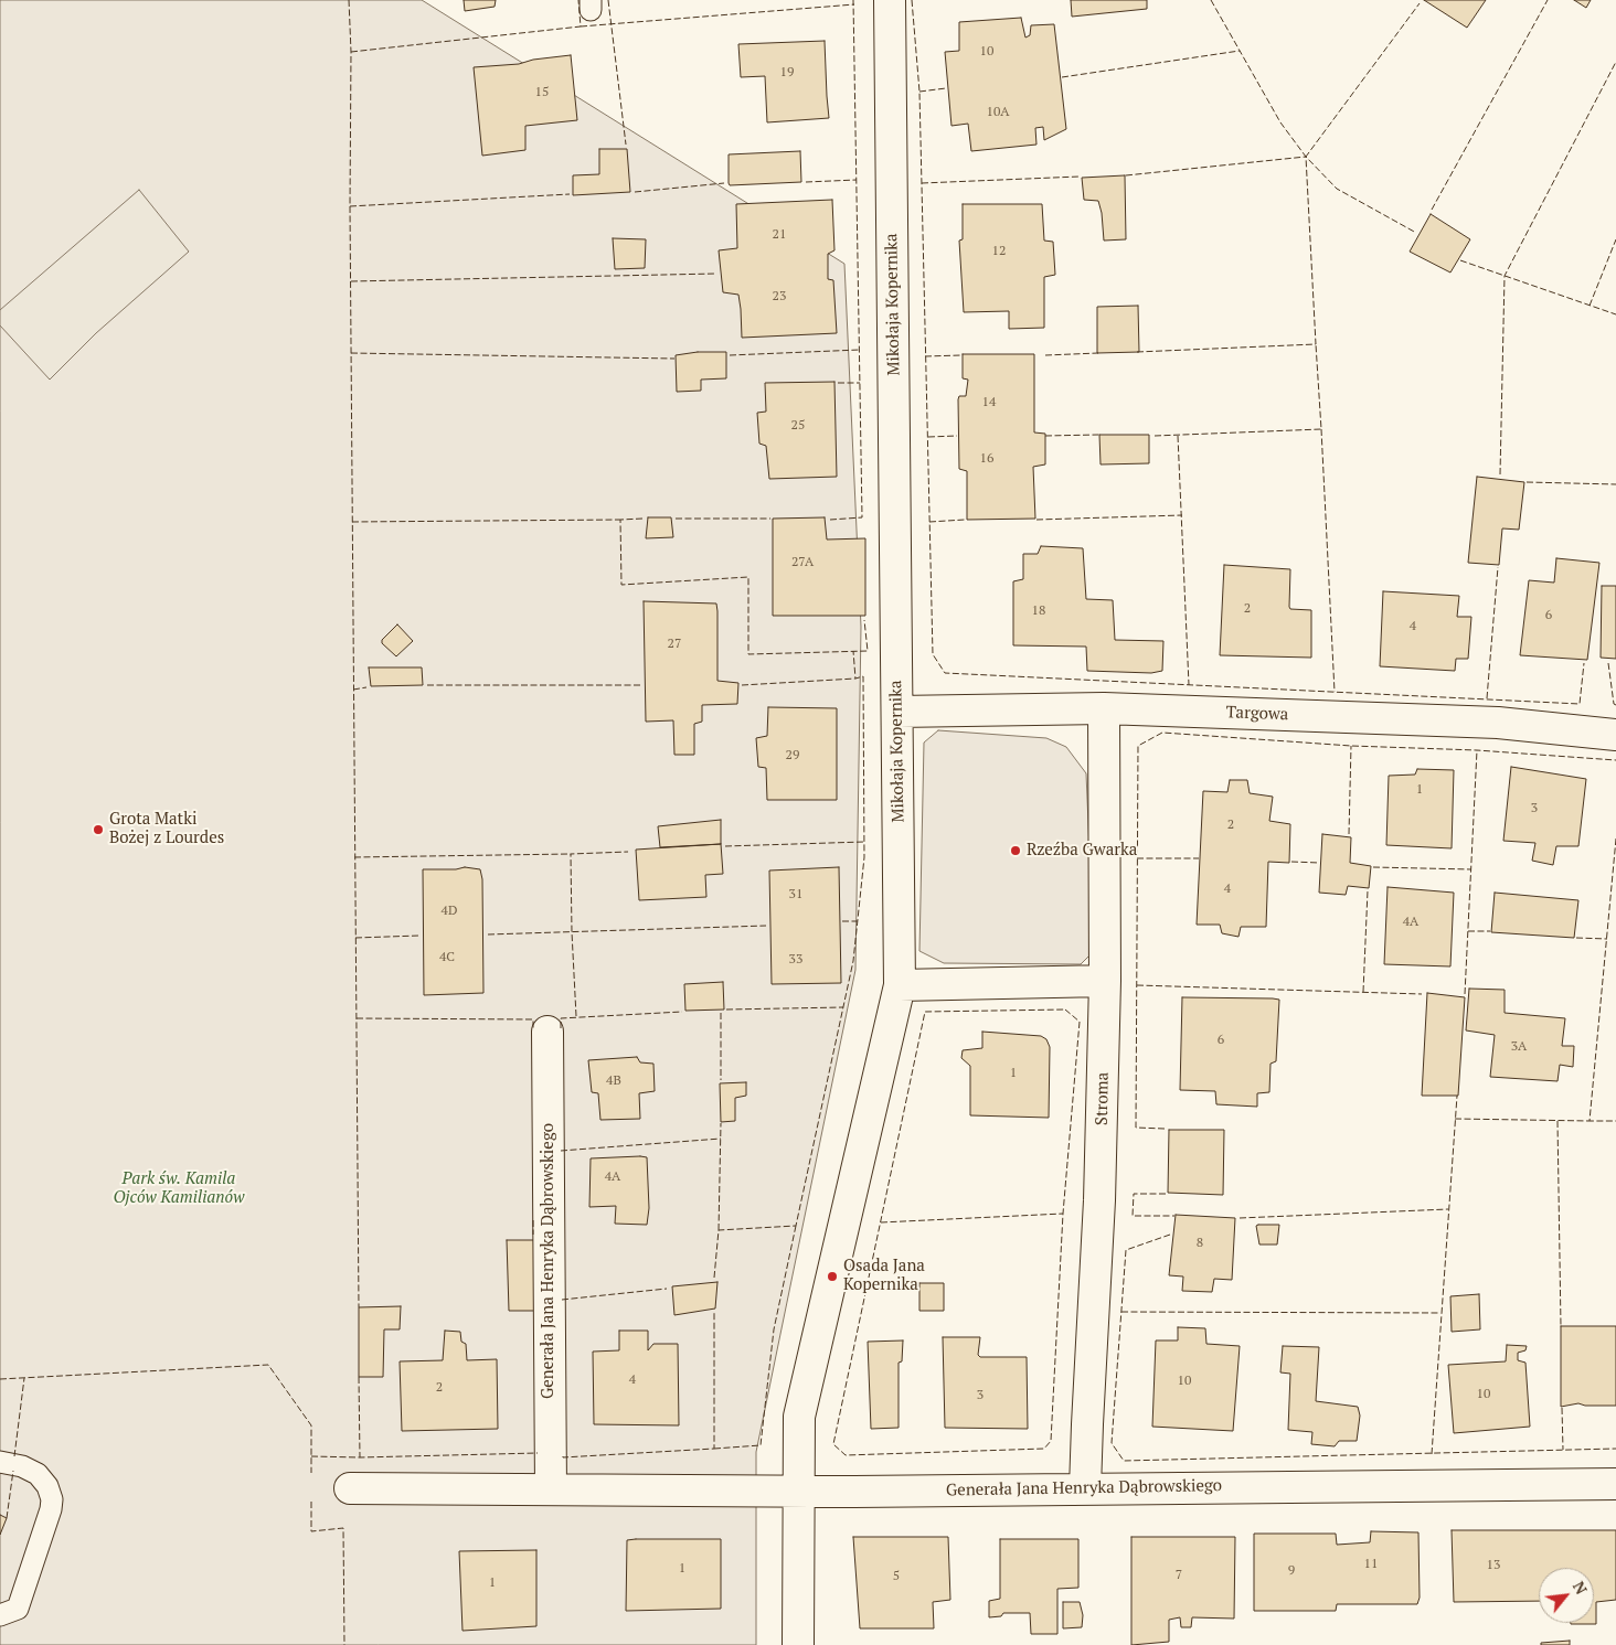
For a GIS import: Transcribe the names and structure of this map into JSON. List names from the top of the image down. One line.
{"streets":{"street":["Mikołaja Kopernika","Targowa","Stroma","Generała Jana Henryka Dąbrowskiego"]},"crossings":[["Mikołaja Kopernika","Targowa"],["Mikołaja Kopernika","Generała Jana Henryka Dąbrowskiego"],["Targowa","Stroma"],["Stroma","Generała Jana Henryka Dąbrowskiego"]],"parks":["Park św. Kamila Ojców Kamilianów"],"places":["Grota Matki Bożej z Lourdes","Rzeźba Gwarka","Osada Jana Kopernika"],"house_numbers":["10","19","15","10A","21","12","23","14","25","16","27A","2","18","6","4","27","29","1","3","2","4","31","4D","4A","4C","33","6","3A","1","4B","4A","8","4","10","2","10","3","11","13","1","9","7","5","1"],"north":"top right"}
